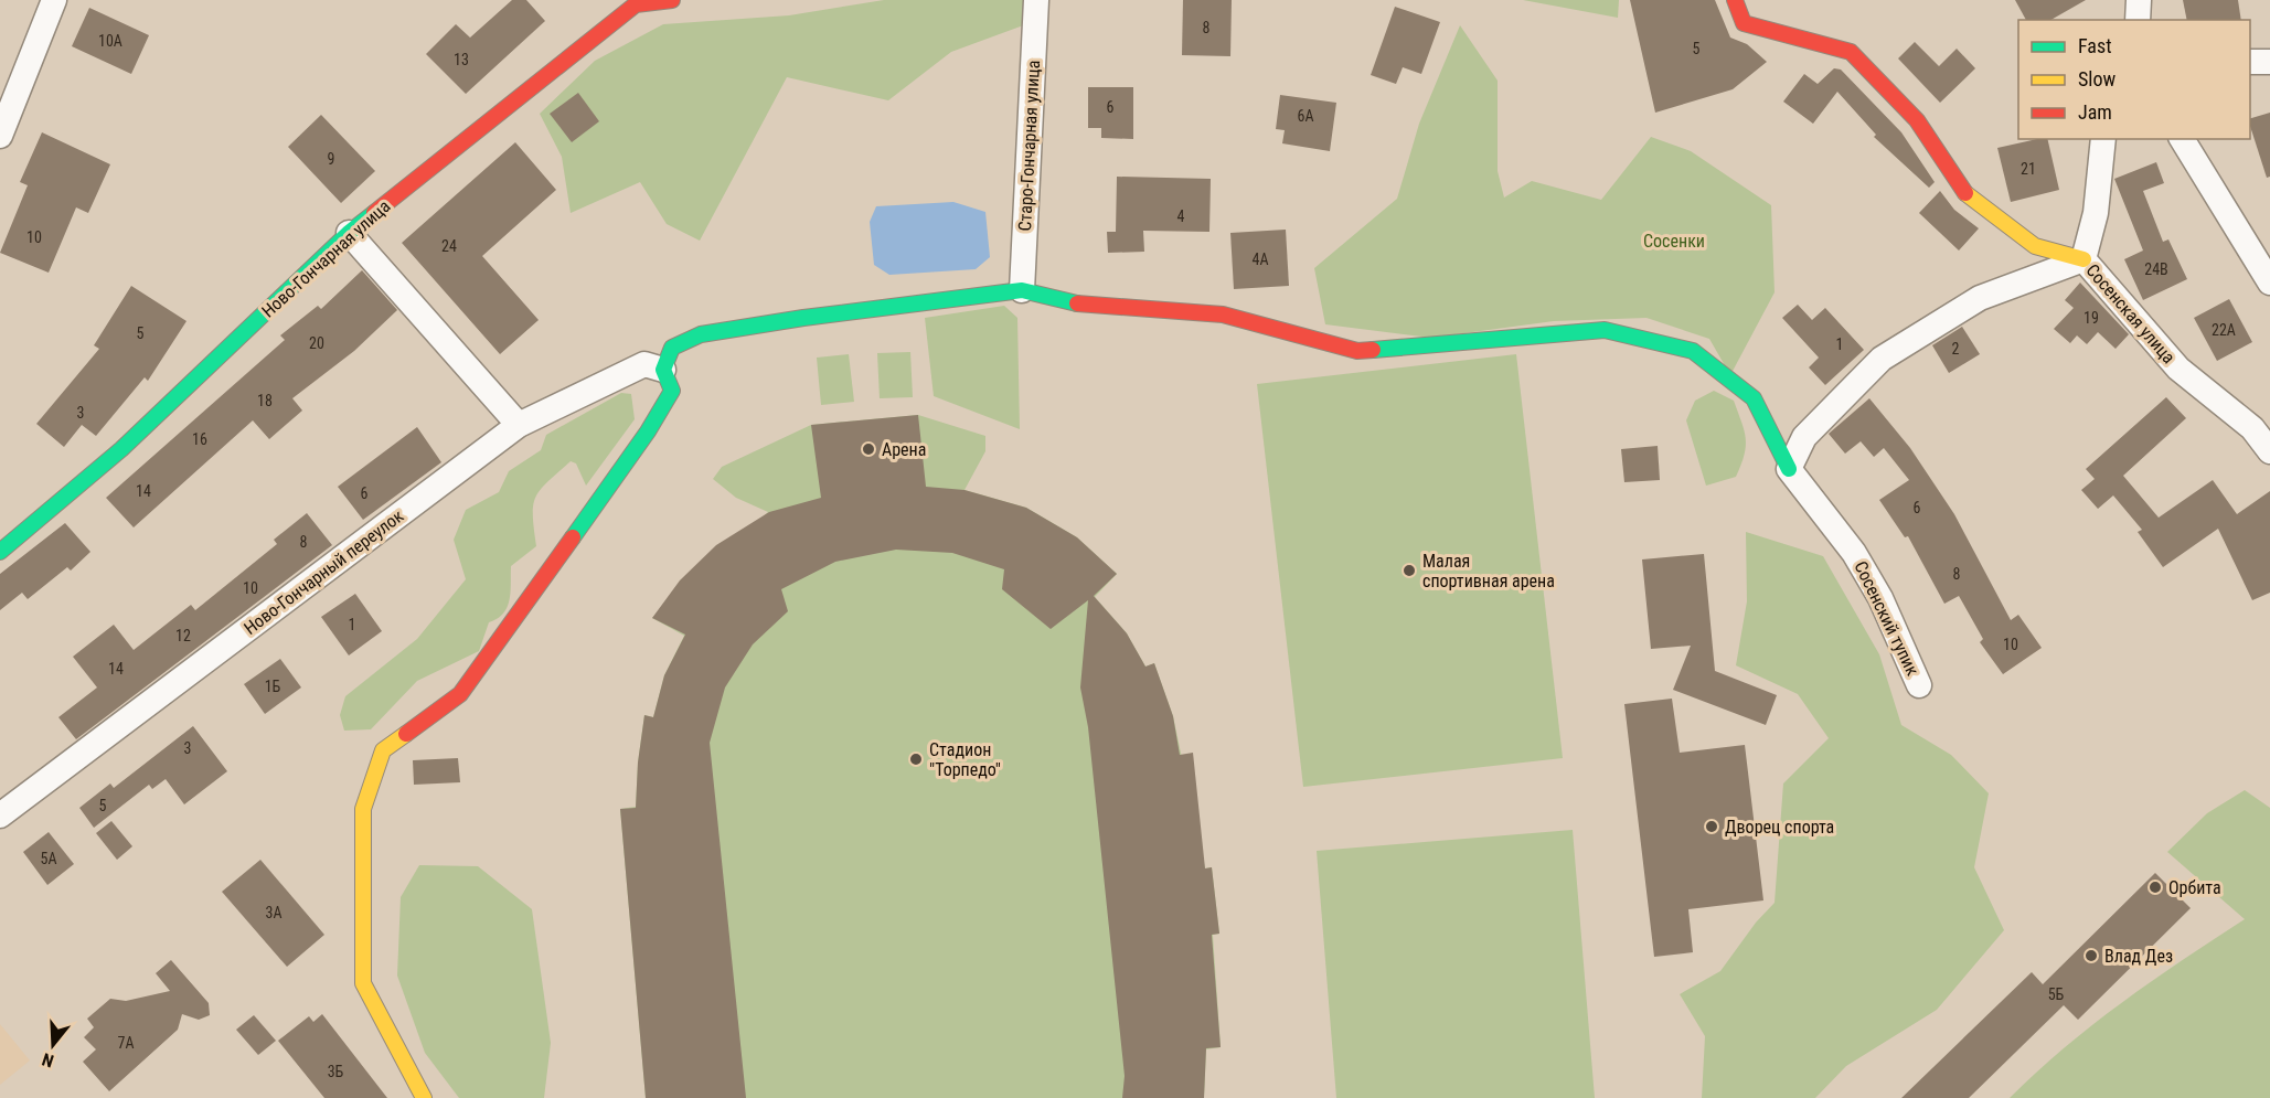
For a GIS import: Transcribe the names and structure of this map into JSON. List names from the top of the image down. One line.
{"streets":{"street":["Старо-Гончарная улица","Ново-Гончарная улица","Сосенская улица","Ново-Гончарный переулок","Сосенский тупик"]},"parks":["Сосенки"],"places":["Арена","Малая спортивная арена","Стадион \"Торпедо\"","Дворец спорта","Орбита","Влад Дез"],"house_numbers":["8","10А","5","13","6","6А","9","21","4","10","24","4А","24В","19","22А","5","20","1","2","18","3","16","14","6","6","8","8","10","1","12","10","14","1Б","3","5","5А","3А","5Б","7А","3Б"],"legend":["Fast","Slow","Jam"],"north":"bottom"}
